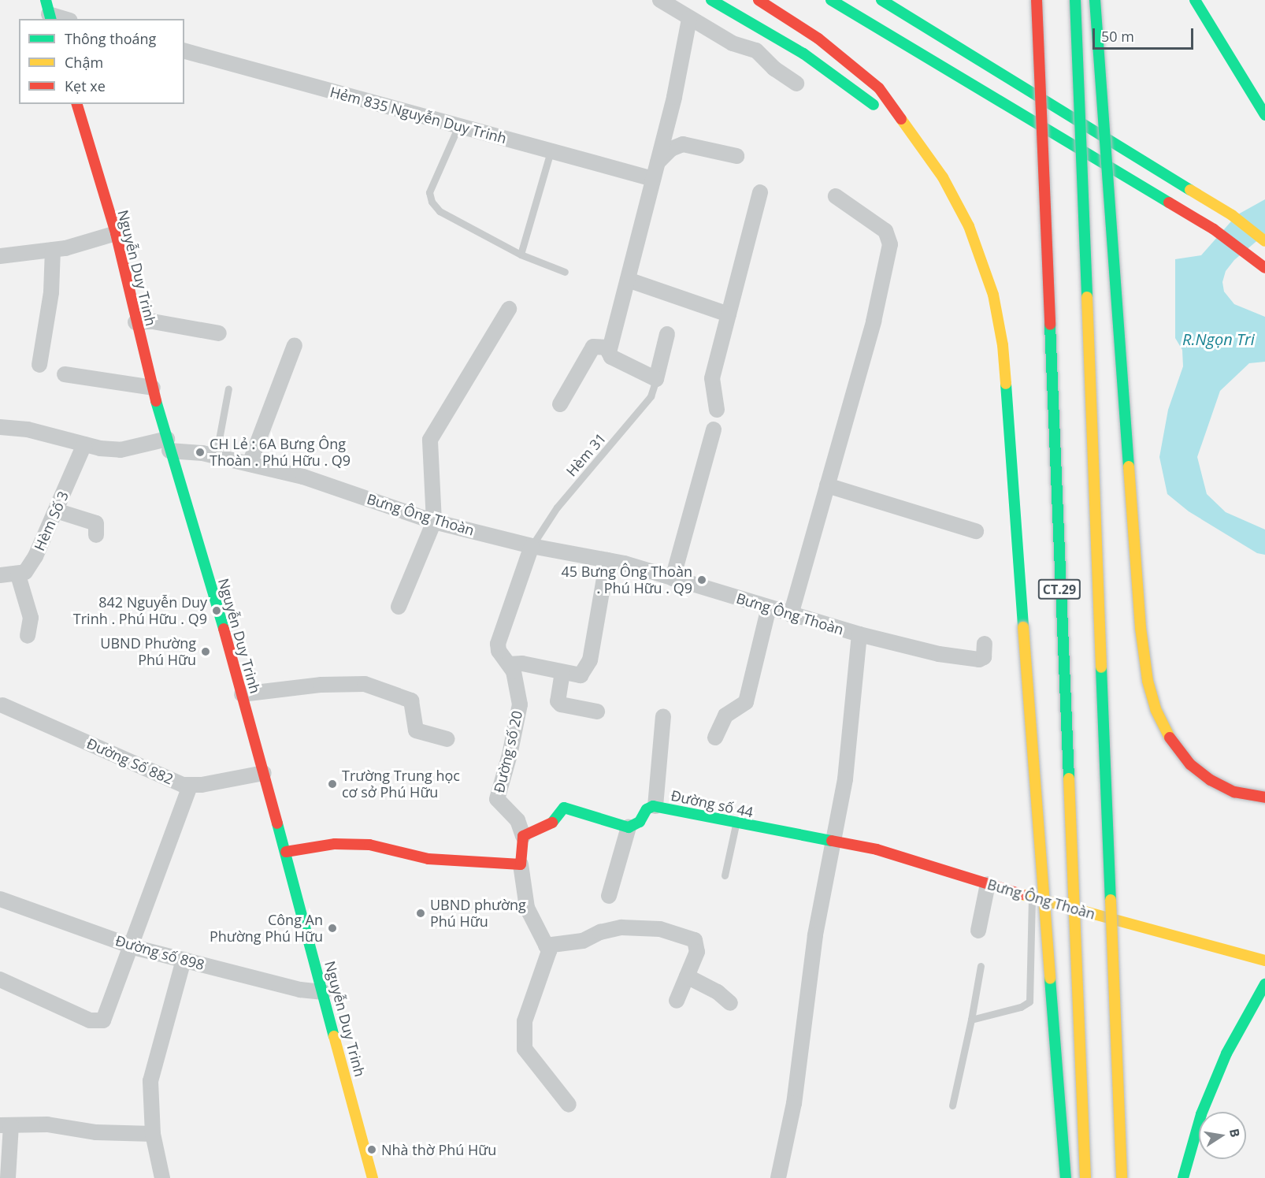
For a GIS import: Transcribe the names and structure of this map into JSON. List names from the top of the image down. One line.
{"streets":{"main road":["Nguyễn Duy Trinh","Bưng Ông Thoàn","CT.29","Đường số 44"],"street":["Hẻm 835 Nguyễn Duy Trinh","Hèm Số 3","Đường số 20","Đường Số 882","Đường số 898"],"lane":["Hèm 31"]},"crossings":[["Nguyễn Duy Trinh","Bưng Ông Thoàn"],["Nguyễn Duy Trinh","Đường Số 882"],["Nguyễn Duy Trinh","Đường số 898"],["Hèm 31","Bưng Ông Thoàn"],["Hèm 31","Đường số 20"],["Bưng Ông Thoàn","Đường số 20"],["Bưng Ông Thoàn","Đường số 44"]],"water":["R.Ngọn Tri"],"places":["CH Lẻ : 6A Bưng Ông Thoàn . Phú Hữu . Q9","45 Bưng Ông Thoàn . Phú Hữu . Q9","842 Nguyễn Duy Trinh . Phú Hữu . Q9","UBND Phường Phú Hữu","Trường Trung học cơ sở Phú Hữu","UBND phường Phú Hữu","Công An Phường Phú Hữu","Nhà thờ Phú Hữu"],"legend":["Thông thoáng","Chậm","Kẹt xe"],"scale_bar":"50 m","north":"right"}
